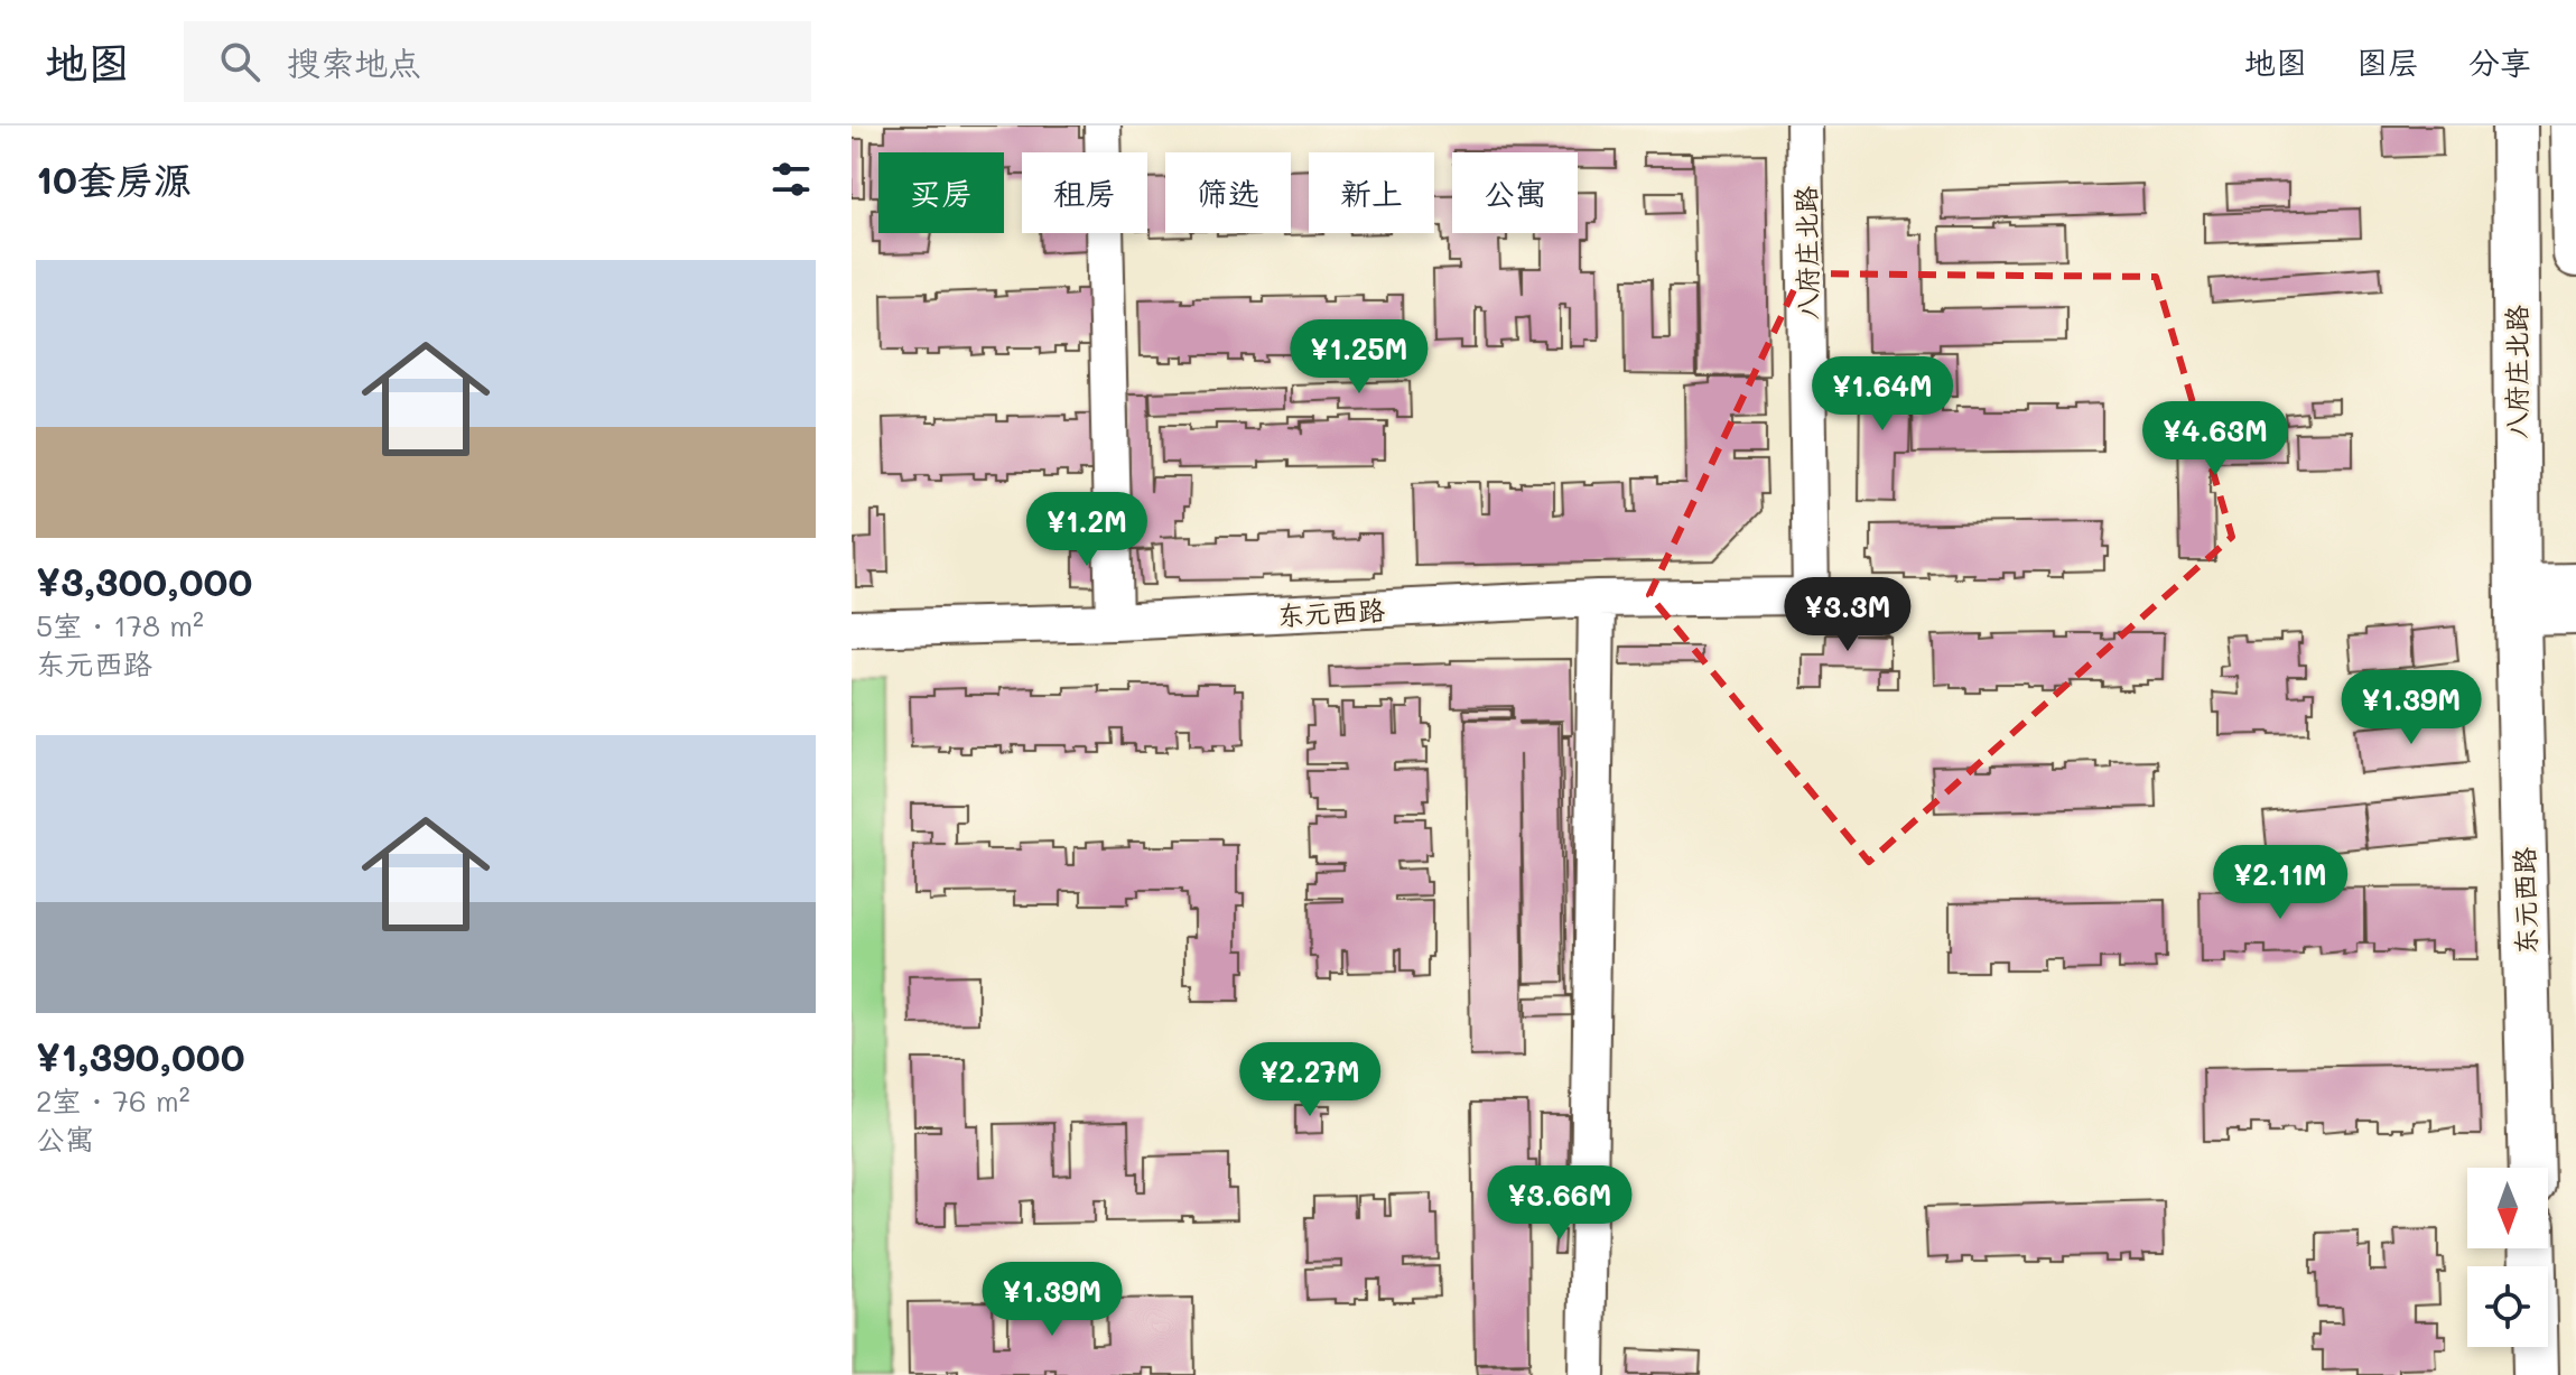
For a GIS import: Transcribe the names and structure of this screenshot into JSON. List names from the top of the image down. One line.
{"streets":{"main road":["八府庄北路","东元西路"]},"crossings":[["八府庄北路","东元西路"]],"north":"bottom","page":{"header":"地图","search":"搜索地点","nav":["地图","图层","分享"],"heading":"10套房源","chip":["买房","租房","筛选","新上","公寓"],"list":[{"name":"¥3,300,000","note":"5室 · 178 m² · 东元西路"},{"name":"¥1,390,000","note":"2室 · 76 m² · 公寓"}],"price":["¥1.25M","¥1.64M","¥4.63M","¥1.2M","¥3.3M","¥1.39M","¥2.11M","¥2.27M","¥3.66M","¥1.39M"]}}
